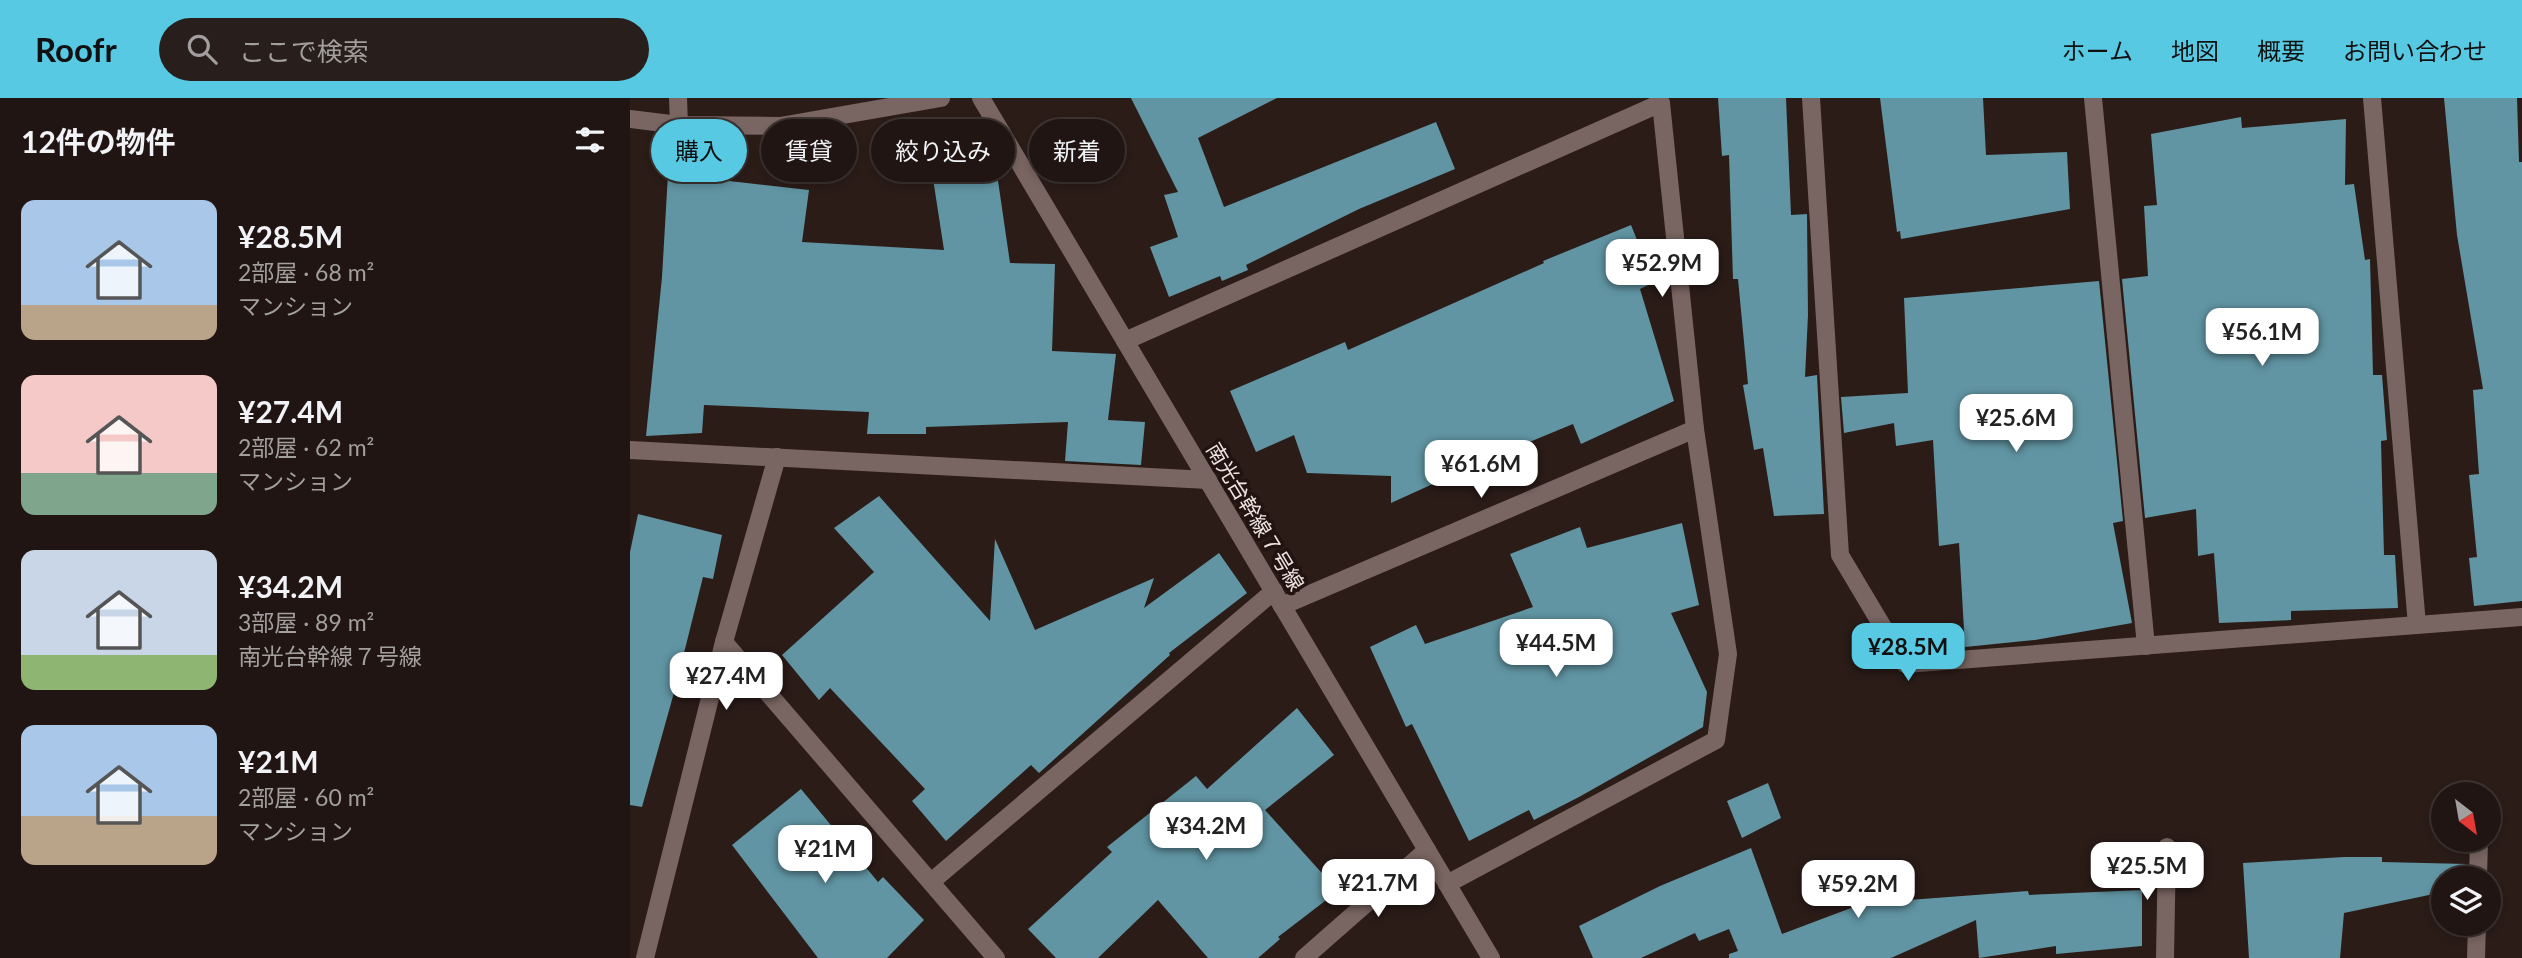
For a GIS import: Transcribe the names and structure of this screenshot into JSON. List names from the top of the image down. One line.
{"streets":{"street":["南光台幹線７号線"]},"north":"bottom right","page":{"header":"Roofr","search":"ここで検索","nav":["ホーム","地図","概要","お問い合わせ"],"heading":"12件の物件","chip":["購入","賃貸","絞り込み","新着"],"list":[{"name":"¥28.5M","note":"2部屋 · 68 m² · マンション"},{"name":"¥27.4M","note":"2部屋 · 62 m² · マンション"},{"name":"¥34.2M","note":"3部屋 · 89 m² · 南光台幹線７号線"},{"name":"¥21M","note":"2部屋 · 60 m² · マンション"}],"price":["¥52.9M","¥56.1M","¥25.6M","¥61.6M","¥44.5M","¥28.5M","¥27.4M","¥34.2M","¥21M","¥25.5M","¥21.7M","¥59.2M"]}}
